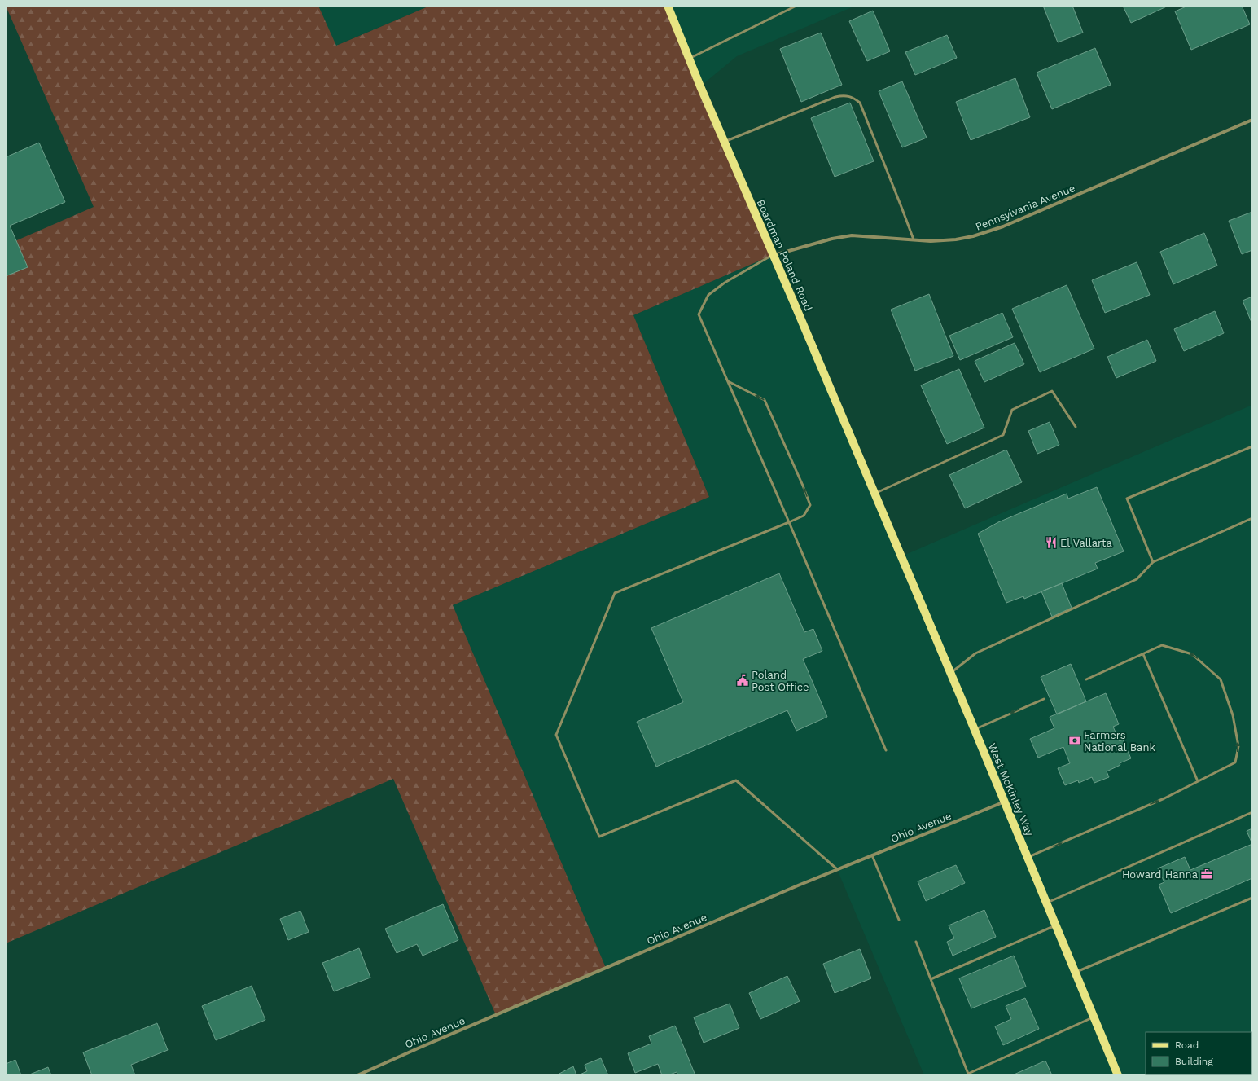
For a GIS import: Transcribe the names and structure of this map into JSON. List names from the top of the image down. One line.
{"streets":{"main road":["Boardman Poland Road","West McKinley Way"],"street":["Pennsylvania Avenue","Ohio Avenue"]},"crossings":[["Pennsylvania Avenue","Boardman Poland Road"],["Boardman Poland Road","West McKinley Way"],["West McKinley Way","Ohio Avenue"]],"places":{"restaurant":["El Vallarta"],"public building":["Poland Post Office"],"bank":["Farmers National Bank"],"office":["Howard Hanna"]},"legend":["Road","Building"]}
